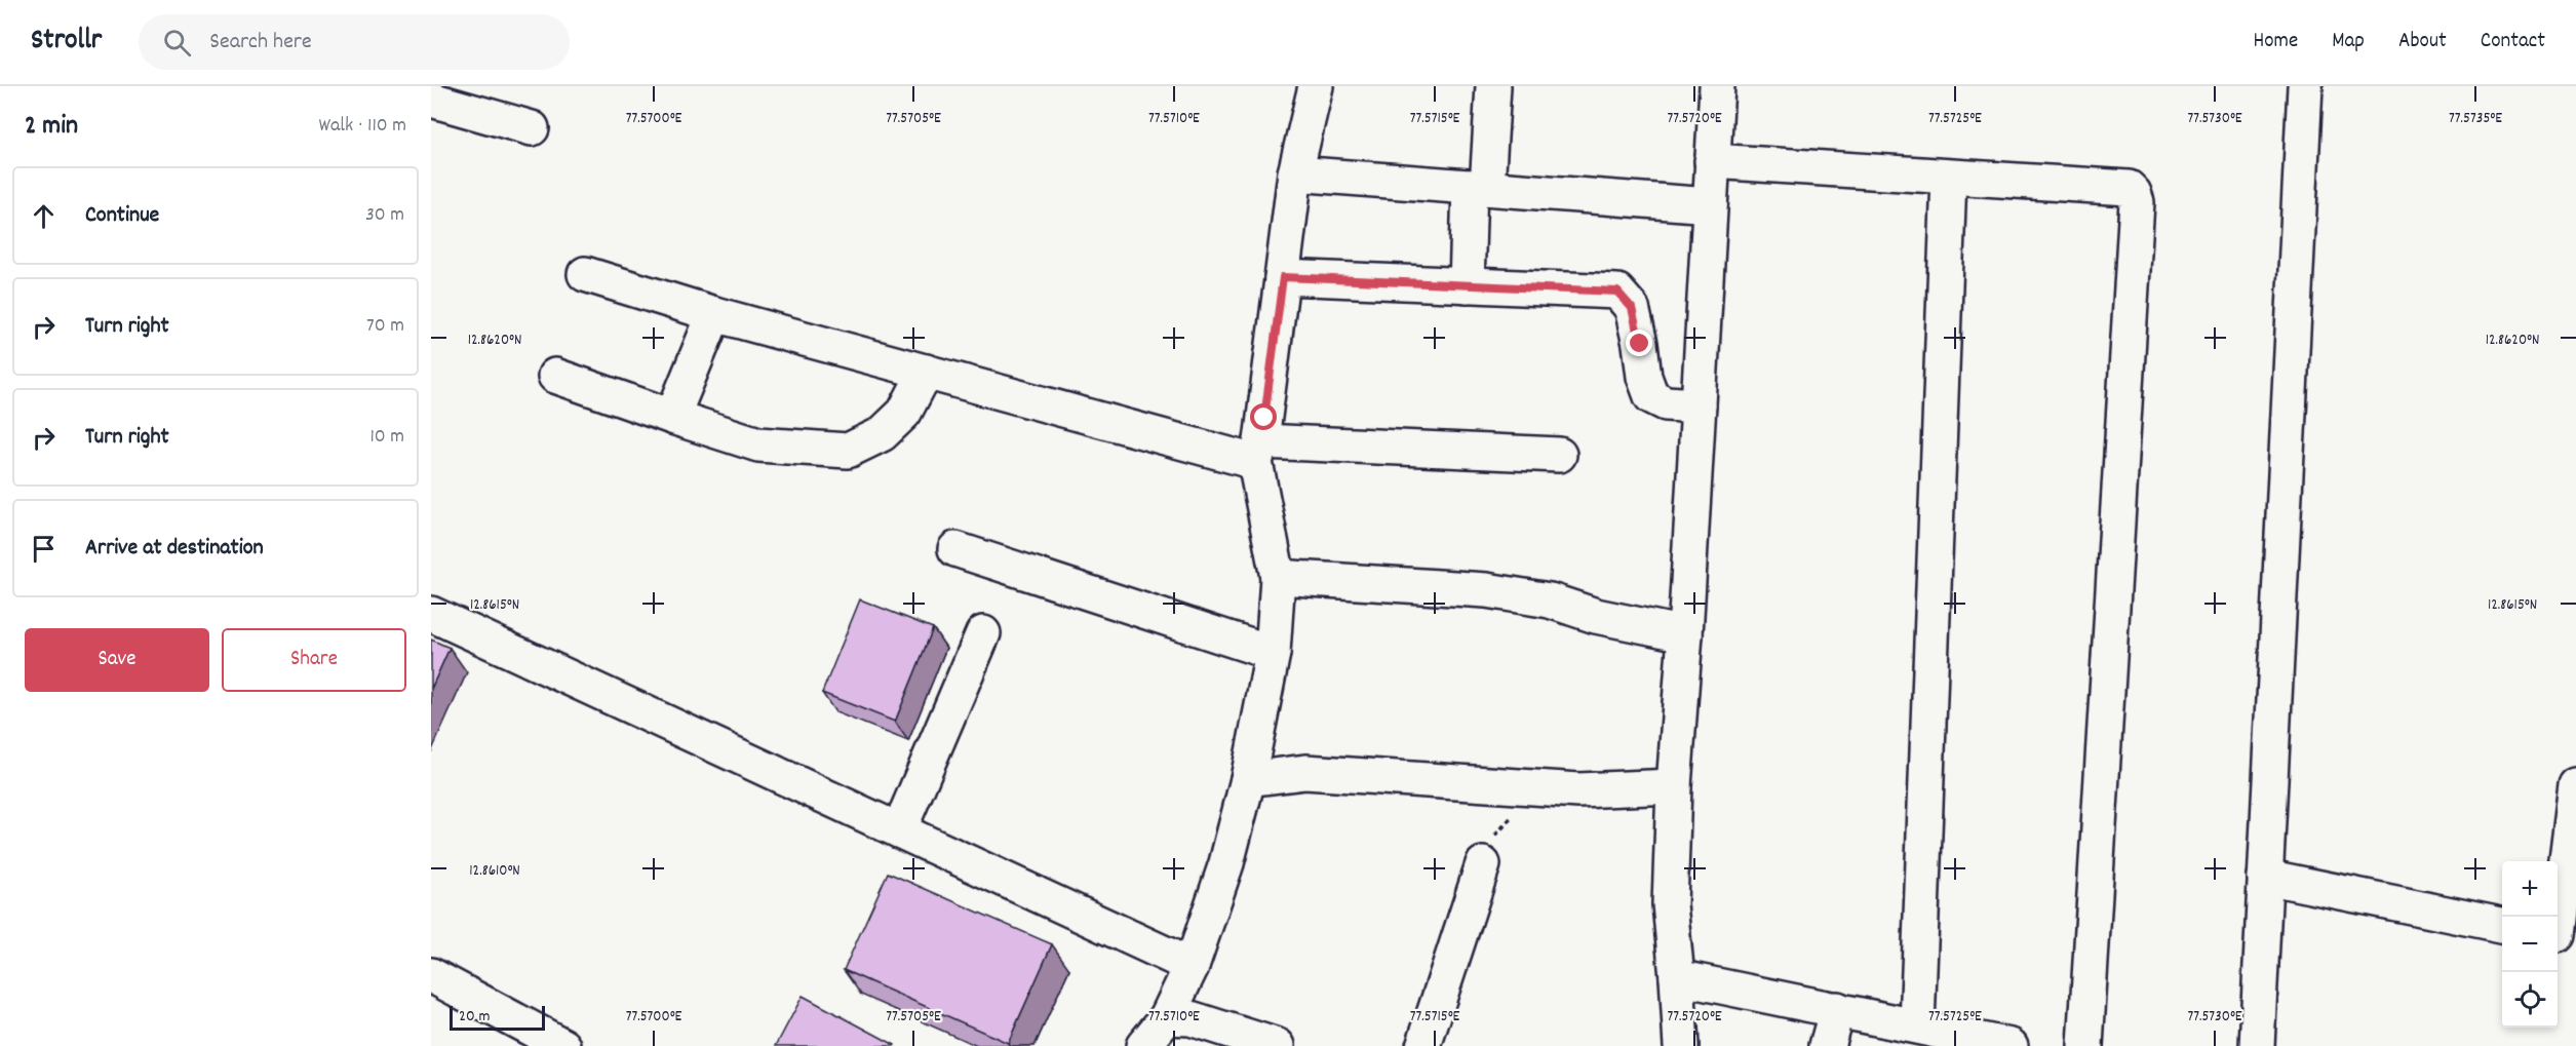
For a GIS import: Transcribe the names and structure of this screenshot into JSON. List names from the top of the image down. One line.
{"scale_bar":"20 m","page":{"header":"Strollr","search":"Search here","nav":["Home","Map","About","Contact"],"heading":["2 min","Walk · 110 m"],"list":[["Continue","30 m"],["Turn right","70 m"],["Turn right","10 m"],"Arrive at destination"],"buttons":["Save","Share"],"map_buttons":["+","−"],"scale":"20 m"},"coordinates":["77.5700°E","77.5705°E","77.5710°E","77.5715°E","77.5720°E","77.5725°E","77.5730°E","77.5735°E","12.8620°N","12.8615°N","12.8610°N"]}
